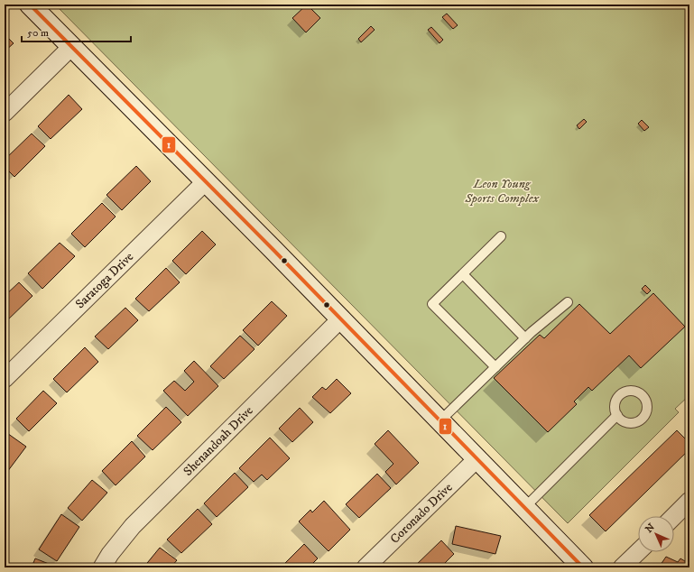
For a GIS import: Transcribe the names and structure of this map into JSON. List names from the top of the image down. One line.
{"streets":{"street":["Saratoga Drive","Shenandoah Drive","Coronado Drive"]},"parks":["Leon Young Sports Complex"],"lines":["transit line 1"],"scale_bar":"50 m","north":"top left"}
